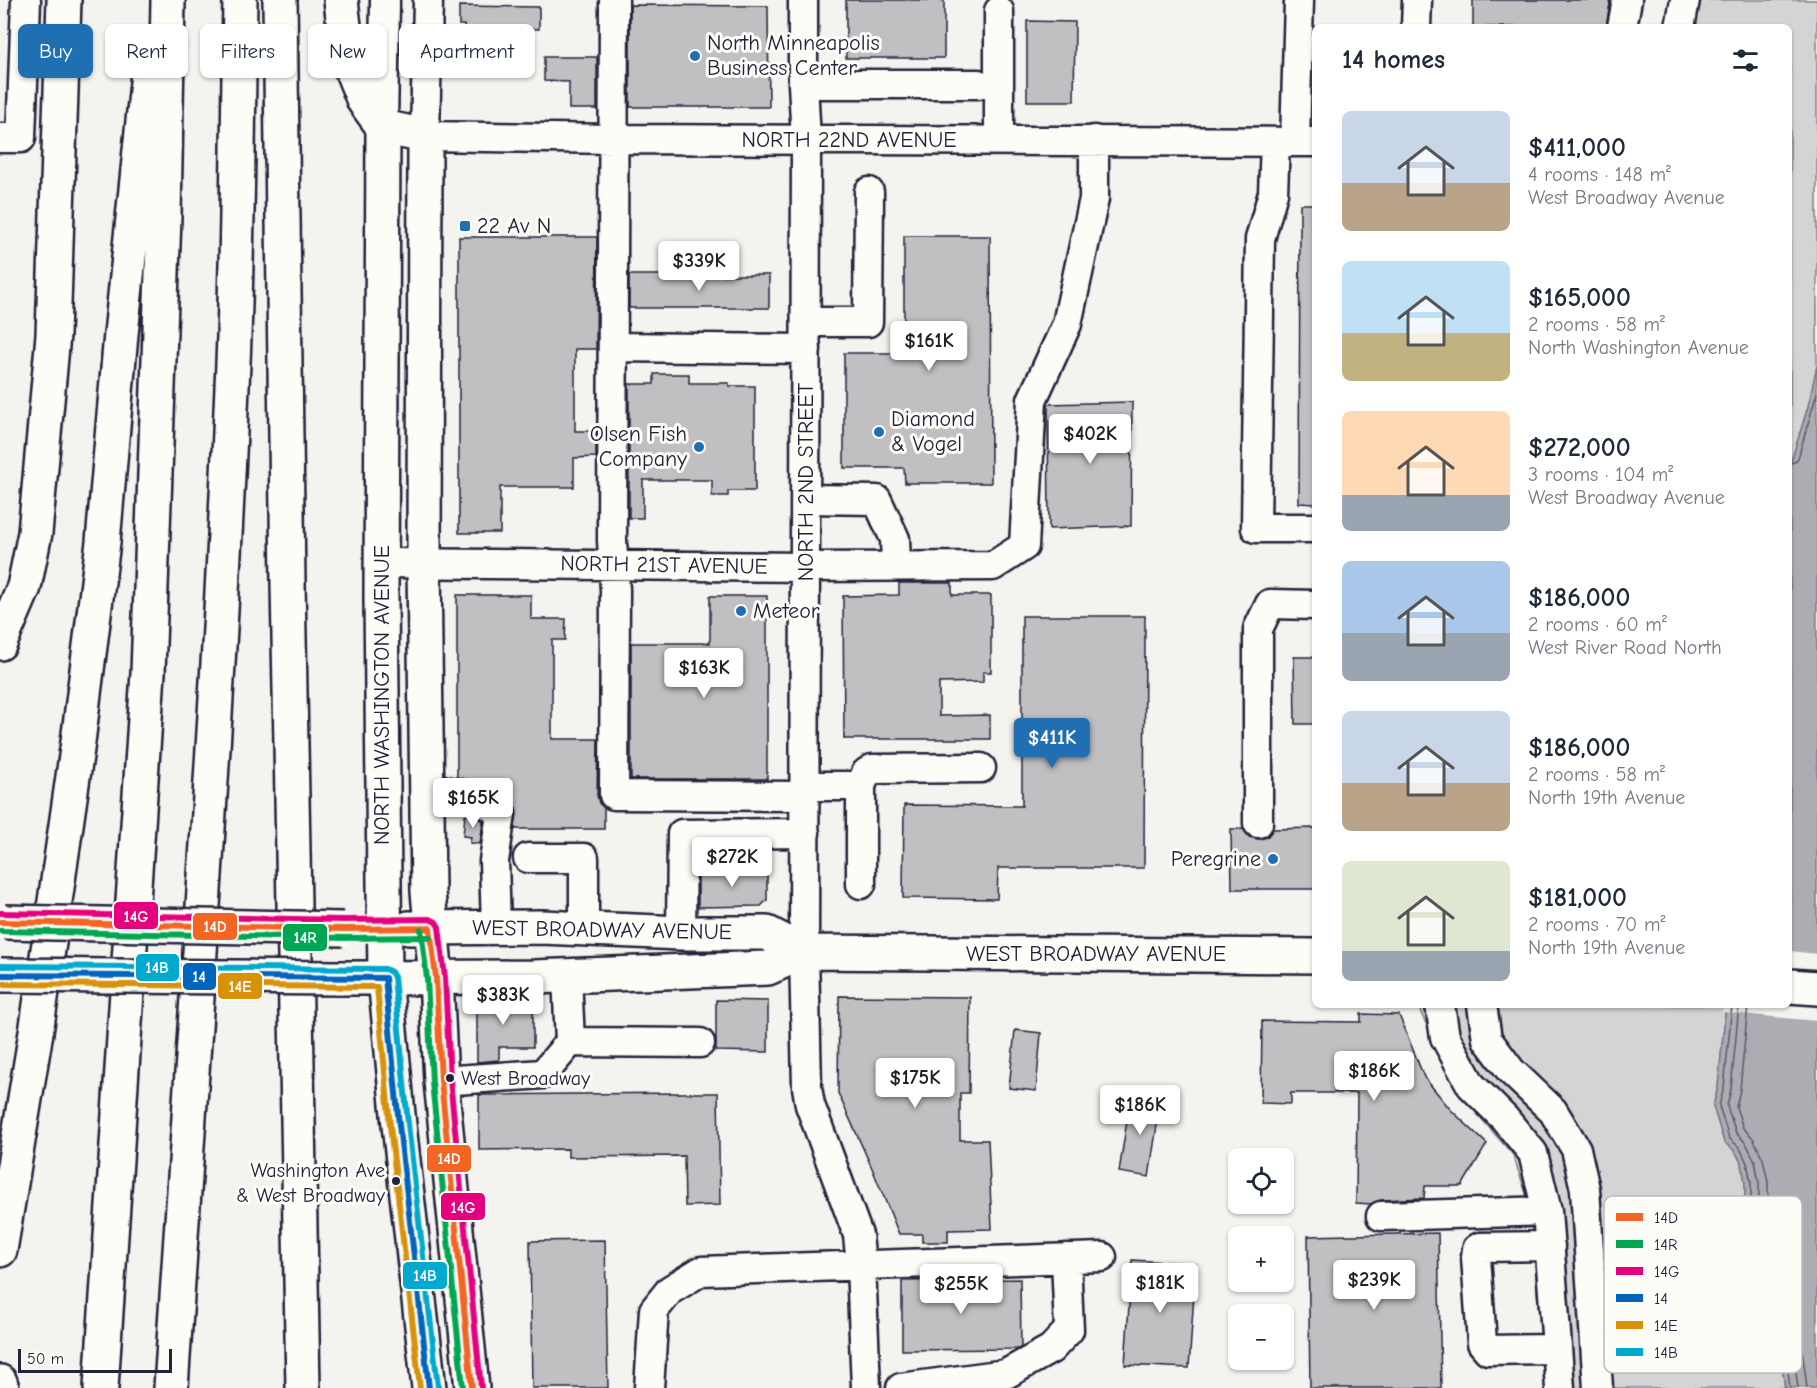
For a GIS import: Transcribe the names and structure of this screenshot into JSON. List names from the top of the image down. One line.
{"streets":{"main road":["NORTH 22ND AVENUE","NORTH WASHINGTON AVENUE","WEST BROADWAY AVENUE"],"street":["NORTH 2ND STREET","NORTH 21ST AVENUE"]},"crossings":[["NORTH 22ND AVENUE","NORTH 2ND STREET"],["NORTH 22ND AVENUE","NORTH 21ST AVENUE"],["NORTH 22ND AVENUE","NORTH WASHINGTON AVENUE"],["NORTH 2ND STREET","NORTH 21ST AVENUE"],["NORTH 2ND STREET","WEST BROADWAY AVENUE"],["NORTH 21ST AVENUE","NORTH WASHINGTON AVENUE"],["NORTH WASHINGTON AVENUE","WEST BROADWAY AVENUE"]],"places":{"other":["North Minneapolis Business Center","Diamond & Vogel","Olsen Fish Company","Meteor","Peregrine","West Broadway","Washington Ave & West Broadway"],"transit":["22 Av N"]},"lines":["transit line 14G","transit line 14D","transit line 14R","transit line 14B","transit line 14","transit line 14E"],"legend":["14D","14R","14G","14","14E","14B"],"scale_bar":"50 m","page":{"chip":["Buy","Rent","Filters","New","Apartment"],"heading":"14 homes","list":[{"name":"$411,000","note":"4 rooms · 148 m² · West Broadway Avenue"},{"name":"$165,000","note":"2 rooms · 58 m² · North Washington Avenue"},{"name":"$272,000","note":"3 rooms · 104 m² · West Broadway Avenue"},{"name":"$186,000","note":"2 rooms · 60 m² · West River Road North"},{"name":"$186,000","note":"2 rooms · 58 m² · North 19th Avenue"},{"name":"$181,000","note":"2 rooms · 70 m² · North 19th Avenue"}],"price":["$339K","$161K","$402K","$163K","$411K","$165K","$272K","$383K","$186K","$175K","$186K","$239K","$181K","$255K"],"map_buttons":["+","−"],"scale":"50 m"}}
